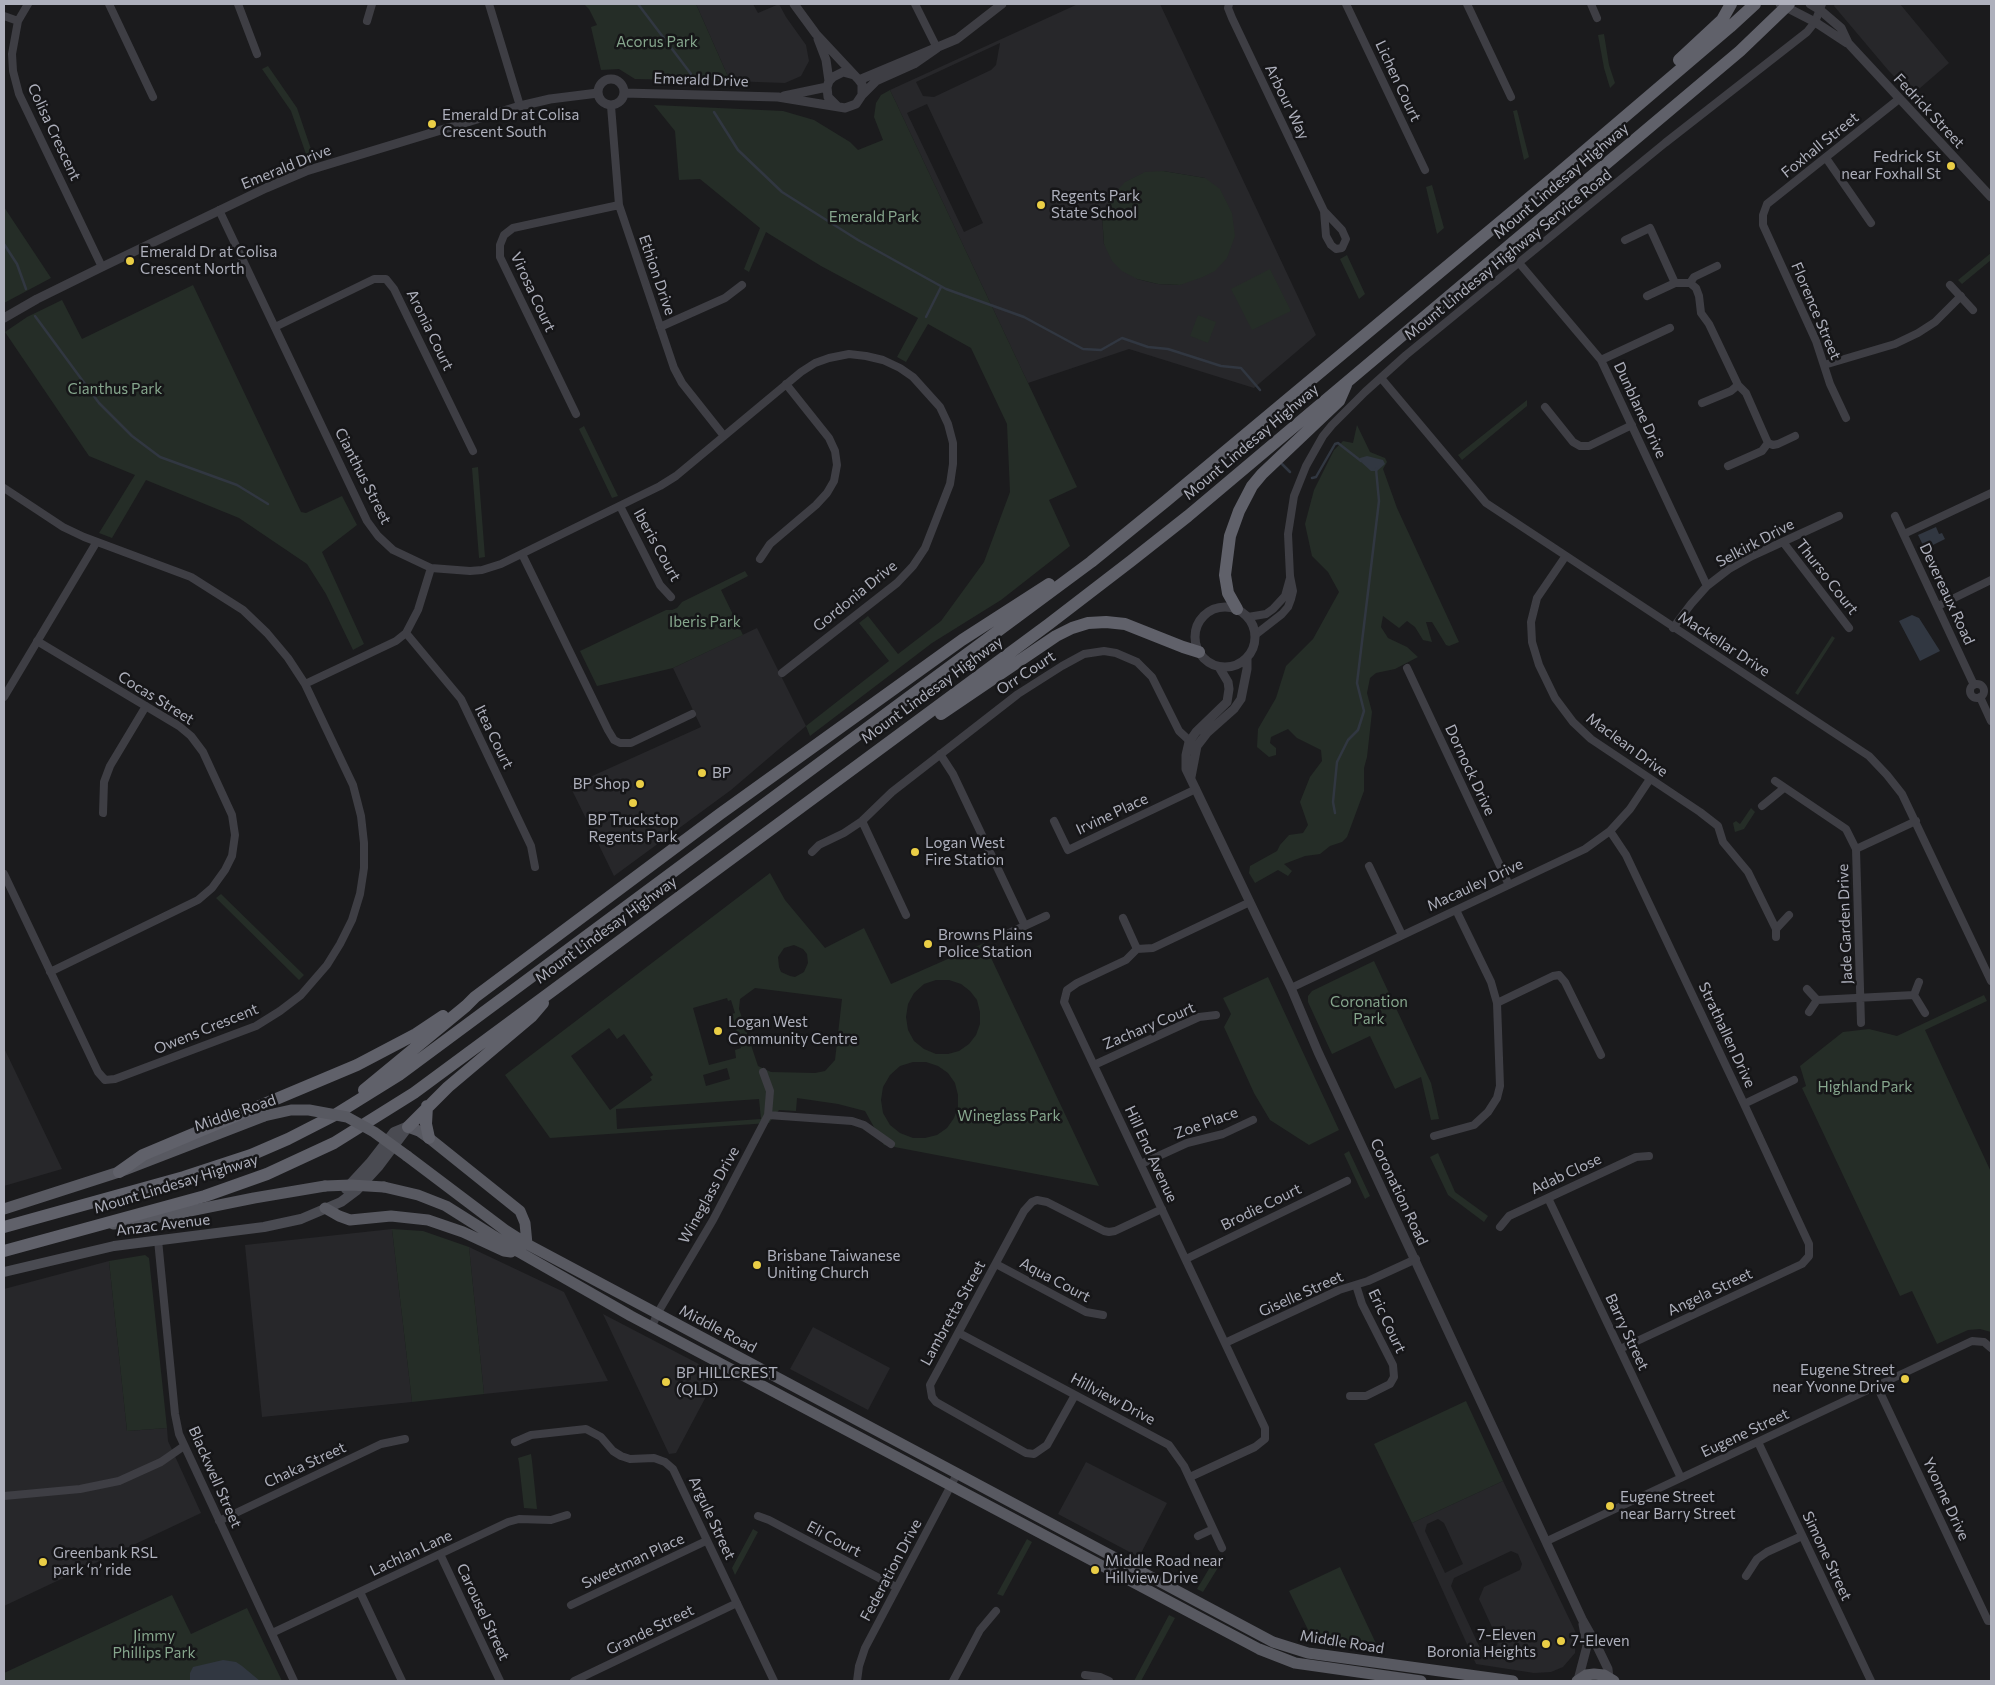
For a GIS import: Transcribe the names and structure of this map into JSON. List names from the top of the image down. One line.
{"streets":{"highway":["Mount Lindesay Highway"],"main road":["Middle Road","Anzac Avenue"],"street":["Emerald Drive","Lichen Court","Arbour Way","Fedrick Street","Colisa Crescent","Foxhall Street","Mount Lindesay Highway Service Road","Ethion Drive","Virosa Court","Florence Street","Aronia Court","Dunblane Drive","Cianthus Street","Selkirk Drive","Iberis Court","Thurso Court","Devereaux Road","Gordonia Drive","Mackellar Drive","Orr Court","Cocas Street","Itea Court","Maclean Drive","Dornock Drive","Irvine Place","Macauley Drive","Jade Garden Drive","Zachary Court","Owens Crescent","Strathallen Drive","Zoe Place","Hill End Avenue","Adab Close","Coronation Road","Wineglass Drive","Brodie Court","Aqua Court","Angela Street","Giselle Street","Lambretta Street","Eric Court","Barry Street","Hillview Drive","Eugene Street","Chaka Street","Blackwell Street","Yvonne Drive","Argule Street","Eli Court","Lachlan Lane","Simone Street","Sweetman Place","Federation Drive","Carousel Street","Grande Street"]},"crossings":[["Emerald Drive","Colisa Crescent"],["Emerald Drive","Ethion Drive"],["Emerald Drive","Cianthus Street"],["Fedrick Street","Foxhall Street"],["Fedrick Street","Mount Lindesay Highway"],["Fedrick Street","Mount Lindesay Highway Service Road"],["Foxhall Street","Florence Street"],["Mount Lindesay Highway","Middle Road"],["Mount Lindesay Highway Service Road","Dunblane Drive"],["Mount Lindesay Highway Service Road","Mackellar Drive"],["Mount Lindesay Highway Service Road","Coronation Road"],["Ethion Drive","Virosa Court"],["Ethion Drive","Cianthus Street"],["Ethion Drive","Gordonia Drive"],["Aronia Court","Cianthus Street"],["Dunblane Drive","Selkirk Drive"],["Cianthus Street","Iberis Court"],["Cianthus Street","Gordonia Drive"],["Selkirk Drive","Thurso Court"],["Selkirk Drive","Mackellar Drive"],["Mackellar Drive","Maclean Drive"],["Mackellar Drive","Jade Garden Drive"],["Orr Court","Coronation Road"],["Cocas Street","Owens Crescent"],["Maclean Drive","Macauley Drive"],["Dornock Drive","Macauley Drive"],["Irvine Place","Coronation Road"],["Macauley Drive","Strathallen Drive"],["Macauley Drive","Coronation Road"],["Zachary Court","Hill End Avenue"],["Strathallen Drive","Angela Street"],["Middle Road","Wineglass Drive"],["Middle Road","Federation Drive"],["Zoe Place","Hill End Avenue"],["Hill End Avenue","Coronation Road"],["Hill End Avenue","Brodie Court"],["Hill End Avenue","Giselle Street"],["Hill End Avenue","Lambretta Street"],["Hill End Avenue","Hillview Drive"],["Adab Close","Barry Street"],["Coronation Road","Giselle Street"],["Coronation Road","Eugene Street"],["Anzac Avenue","Blackwell Street"],["Aqua Court","Lambretta Street"],["Angela Street","Barry Street"],["Giselle Street","Eric Court"],["Lambretta Street","Hillview Drive"],["Barry Street","Eugene Street"],["Eugene Street","Yvonne Drive"],["Eugene Street","Simone Street"],["Chaka Street","Blackwell Street"],["Blackwell Street","Lachlan Lane"],["Argule Street","Sweetman Place"],["Argule Street","Grande Street"],["Eli Court","Federation Drive"],["Lachlan Lane","Carousel Street"]],"parks":["Acorus Park","Emerald Park","Cianthus Park","Iberis Park","Coronation Park","Highland Park","Wineglass Park","Jimmy Phillips Park"],"places":["Emerald Dr at Colisa Crescent South","Fedrick St near Foxhall St","Regents Park State School","Emerald Dr at Colisa Crescent North","BP","BP Shop","BP Truckstop Regents Park","Logan West Fire Station","Browns Plains Police Station","Logan West Community Centre","Brisbane Taiwanese Uniting Church","Eugene Street near Yvonne Drive","BP HILLCREST (QLD)","Eugene Street near Barry Street","Greenbank RSL park ‘n’ ride","Middle Road near Hillview Drive","7-Eleven","7-Eleven Boronia Heights"]}
